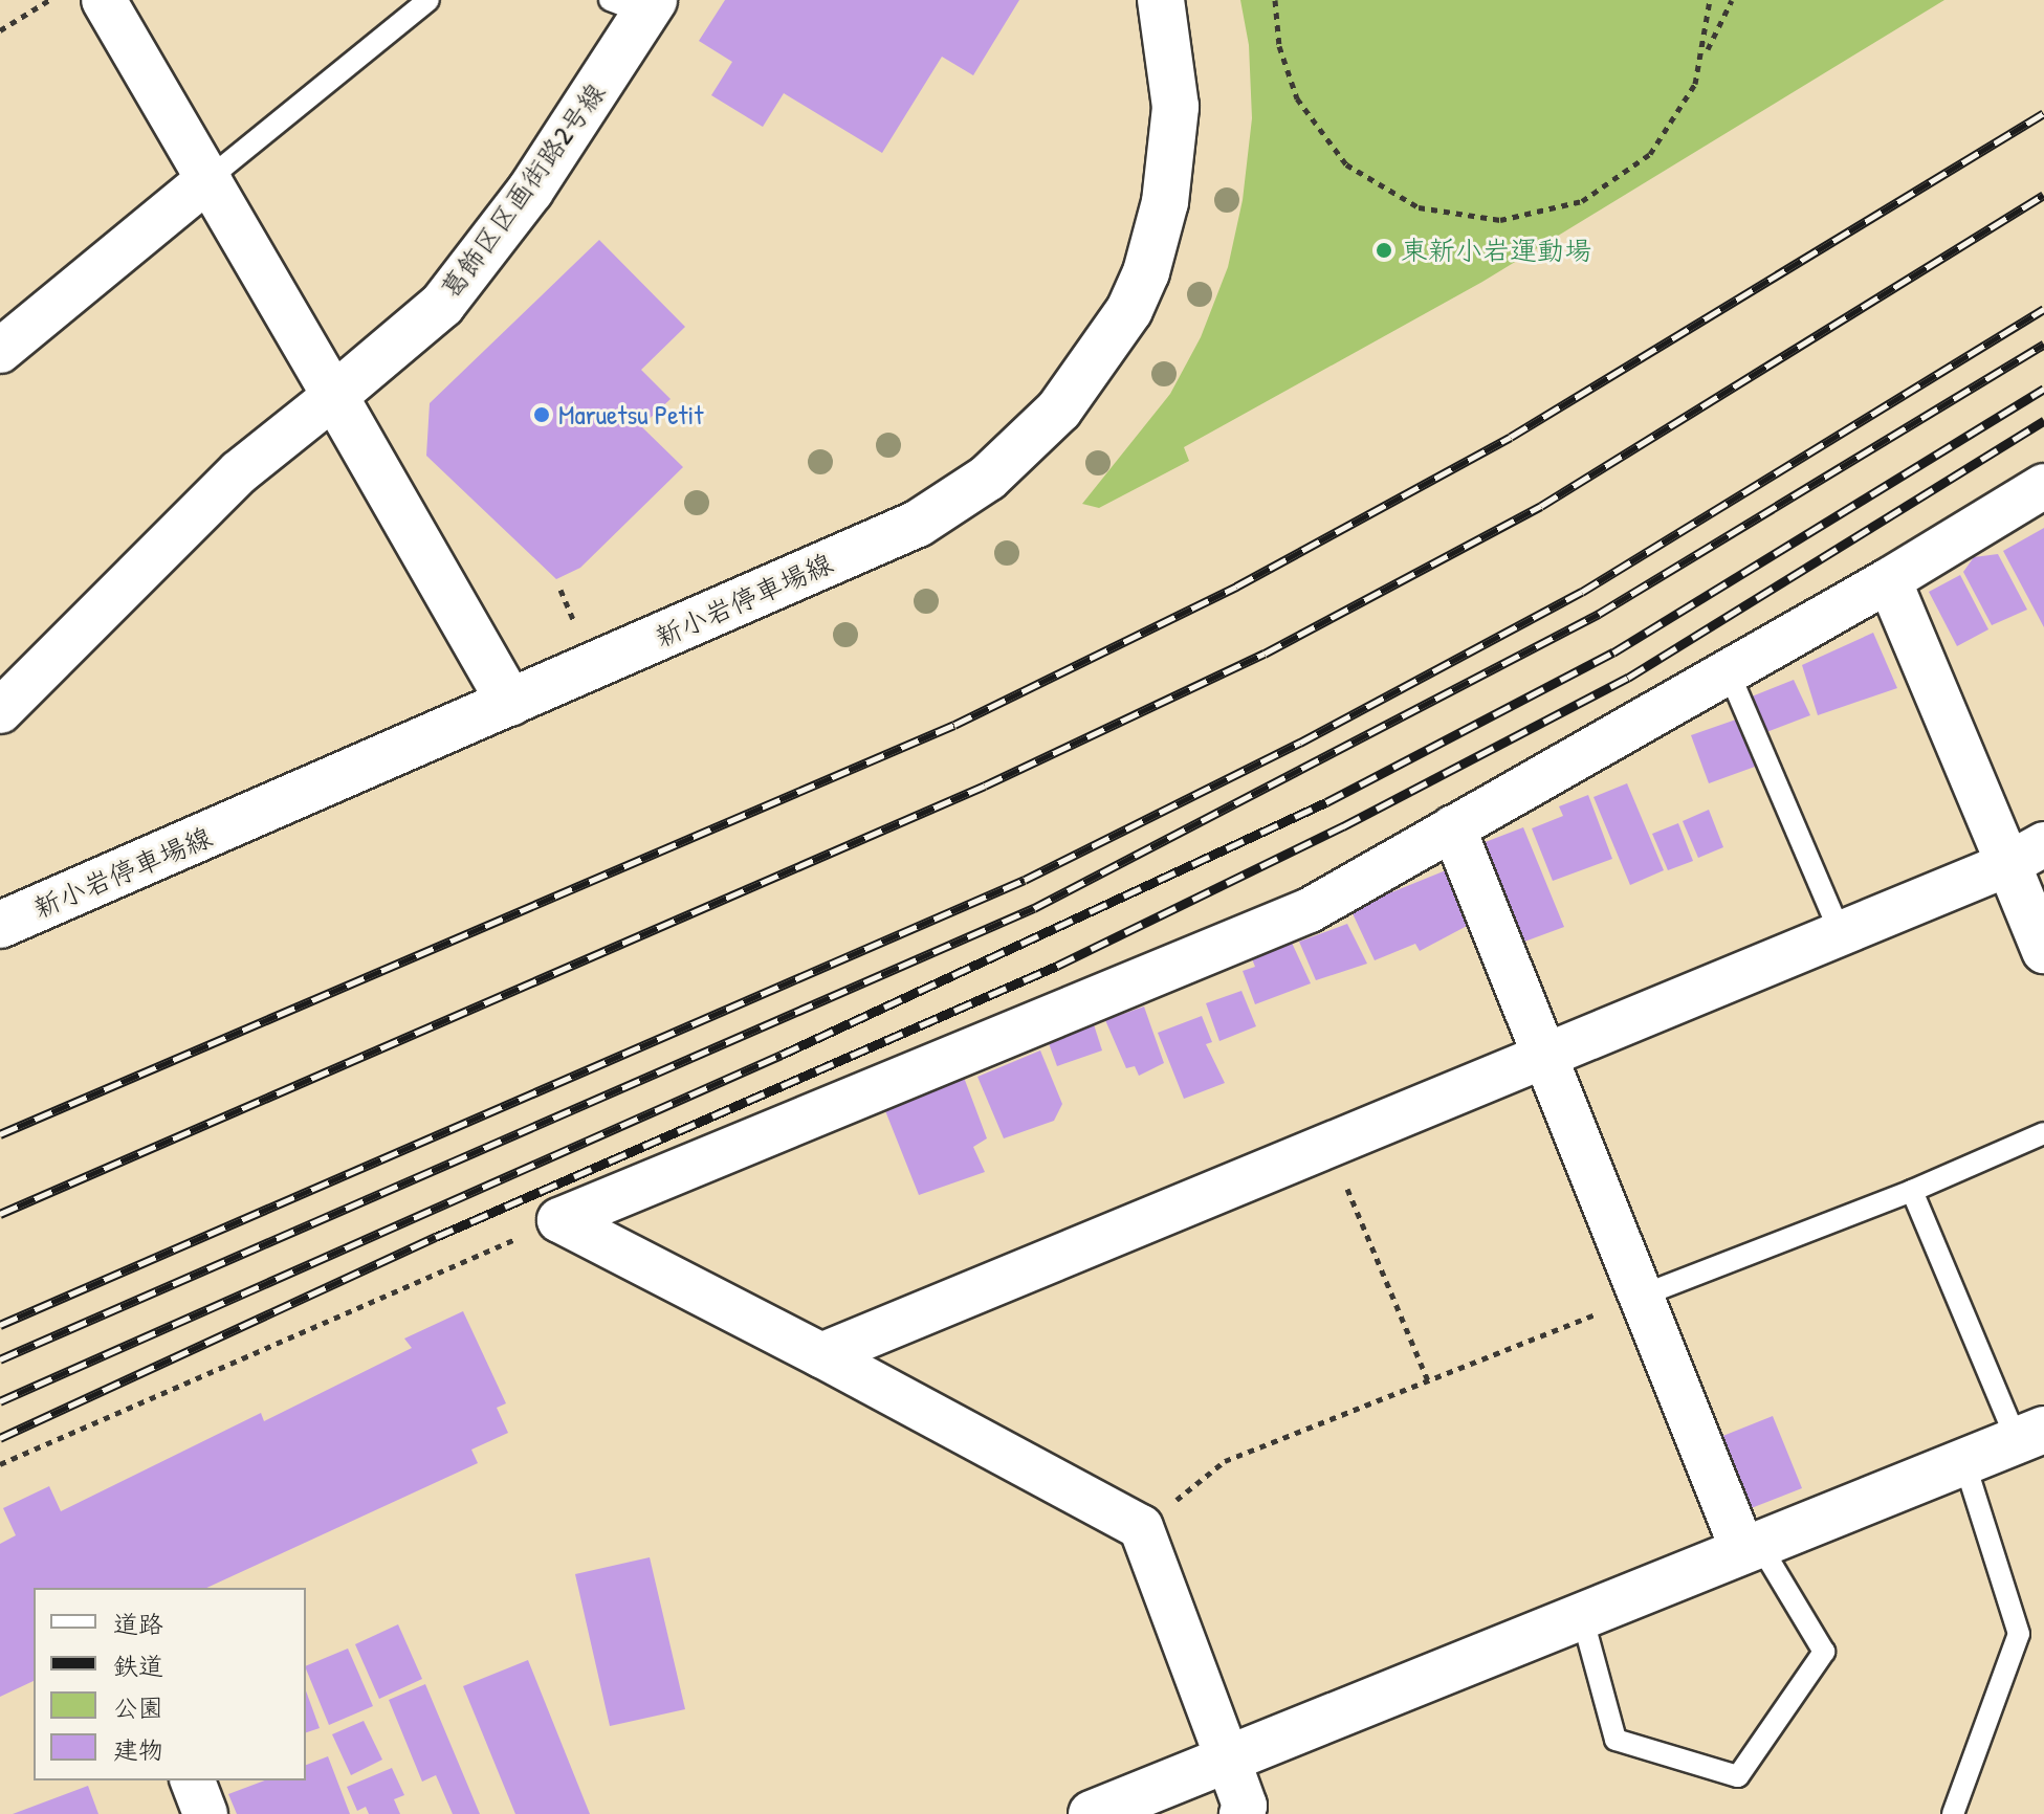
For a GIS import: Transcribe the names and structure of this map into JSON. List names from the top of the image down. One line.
{"streets":{"street":["葛飾区区画街路2号線","新小岩停車場線"]},"places":["東新小岩運動場","Maruetsu Petit"],"legend":["道路","鉄道","公園","建物"]}
